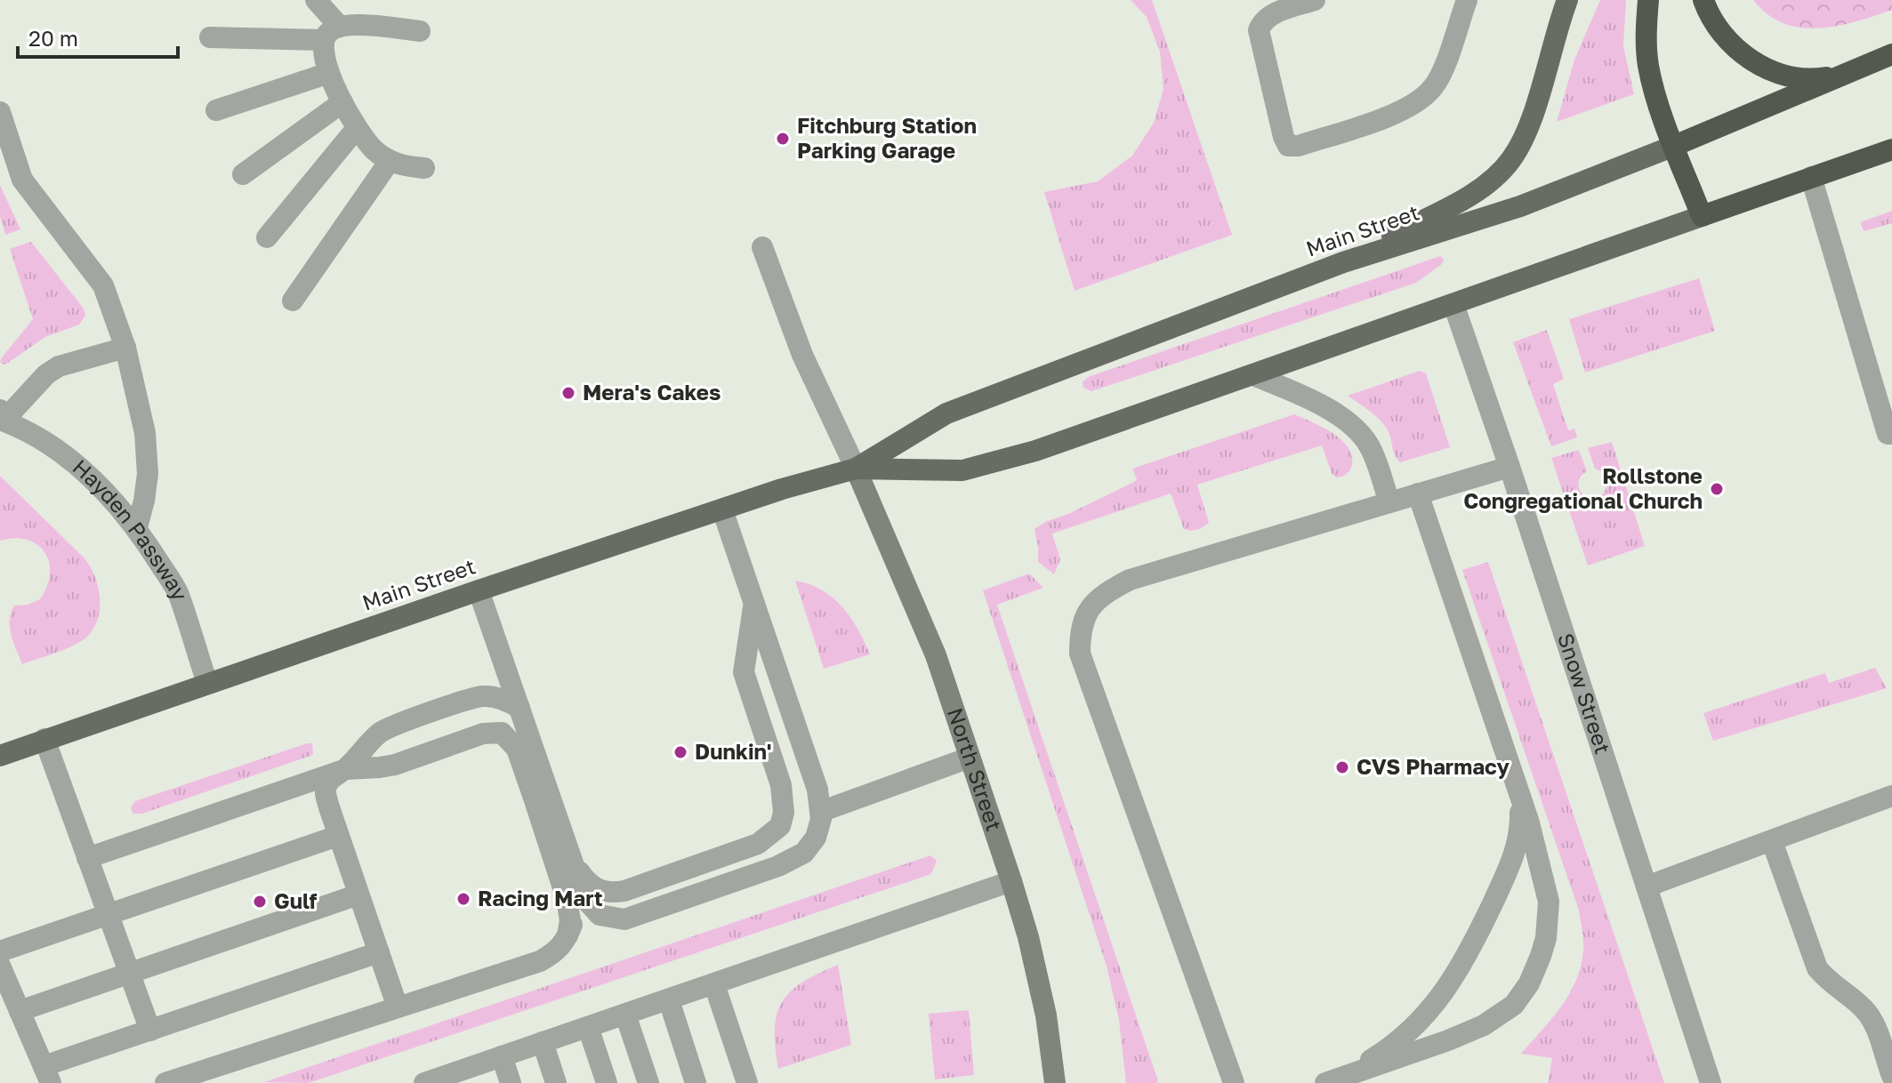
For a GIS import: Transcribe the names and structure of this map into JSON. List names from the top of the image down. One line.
{"streets":{"highway":["Main Street"],"street":["Hayden Passway","Snow Street","North Street"]},"crossings":[["Main Street","Hayden Passway"],["Main Street","Snow Street"],["Main Street","North Street"]],"places":["Fitchburg Station Parking Garage","Mera's Cakes","Rollstone Congregational Church","Dunkin'","CVS Pharmacy","Racing Mart","Gulf"],"scale_bar":"20 m"}
